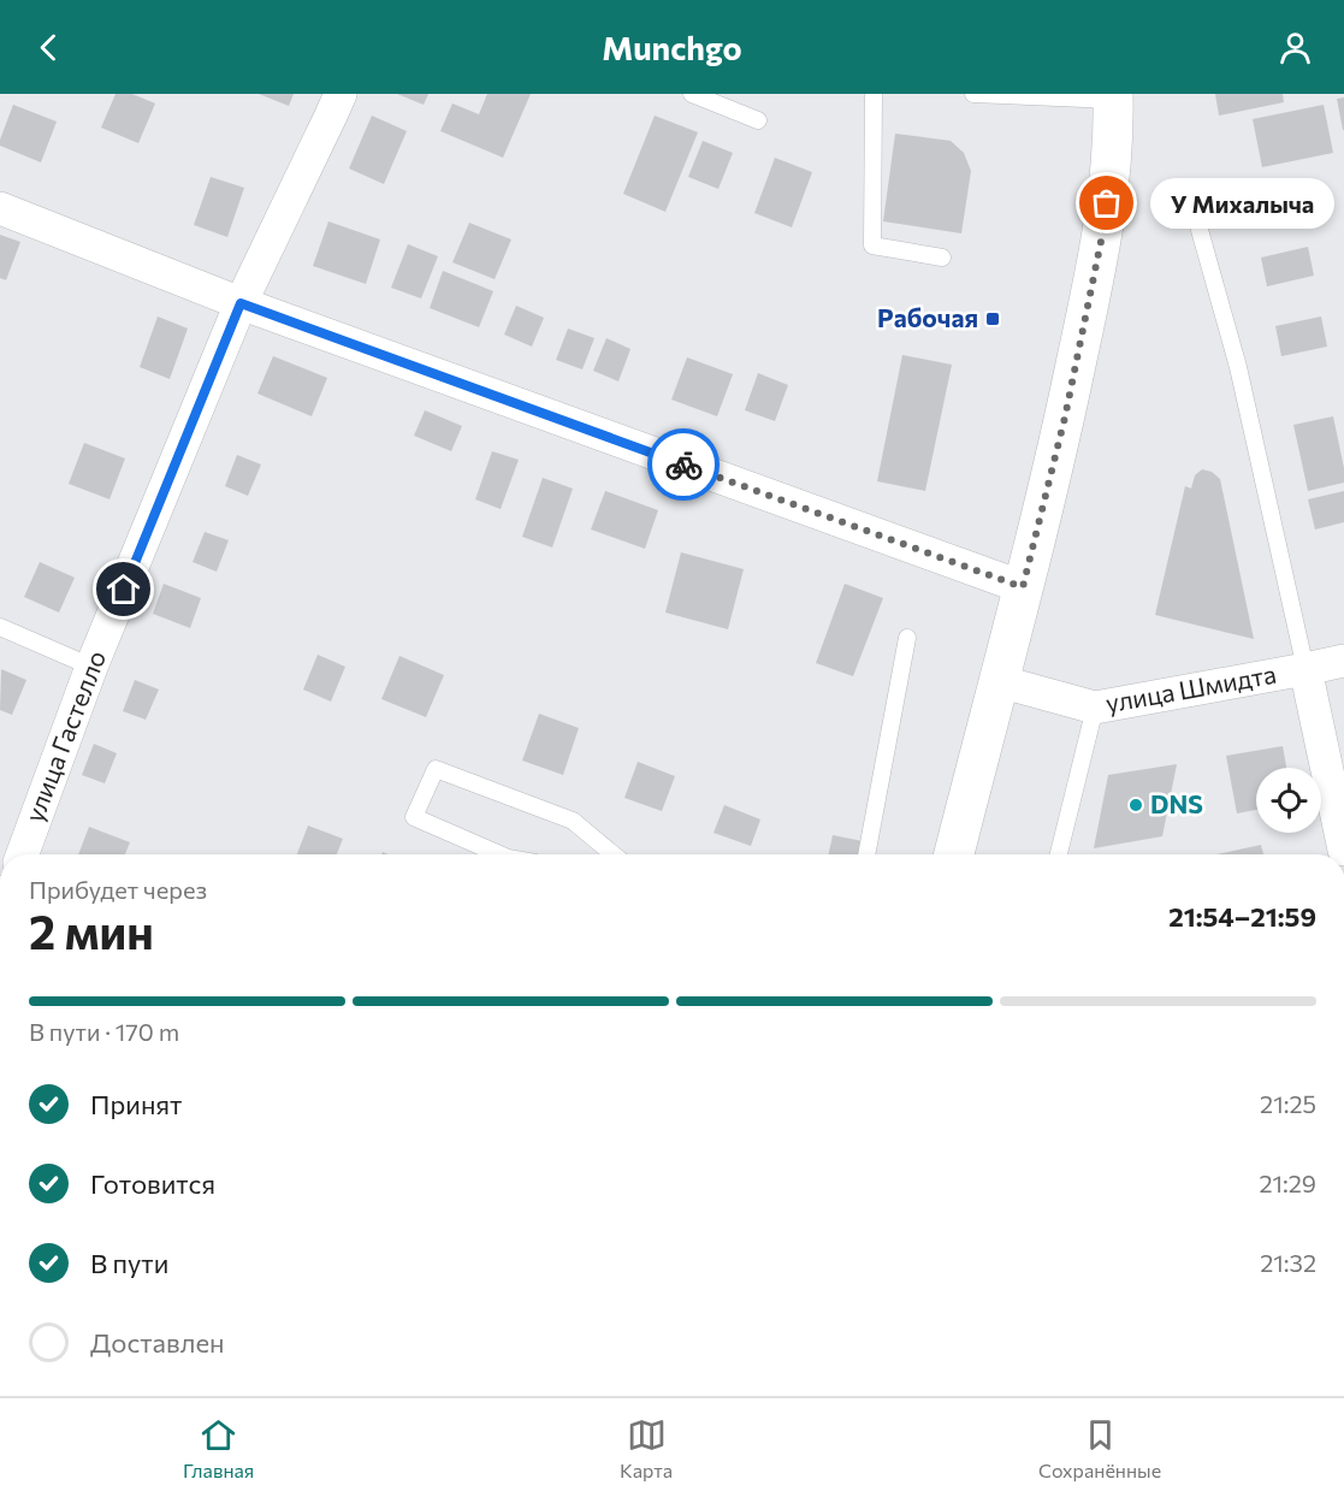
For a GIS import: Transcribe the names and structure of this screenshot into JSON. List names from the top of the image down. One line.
{"streets":{"street":["улица Шмидта","улица Гастелло"]},"places":{"other":["У Михалыча","DNS"],"transit":["Рабочая"]},"page":{"header":"Munchgo","bubble":"У Михалыча","heading":["2 мин","Прибудет через","21:54–21:59"],"bar":"В пути · 170 m","list":[["Принят","21:25"],["Готовится","21:29"],["В пути","21:32"],"Доставлен"],"tabs":["Главная","Карта","Сохранённые"]}}
